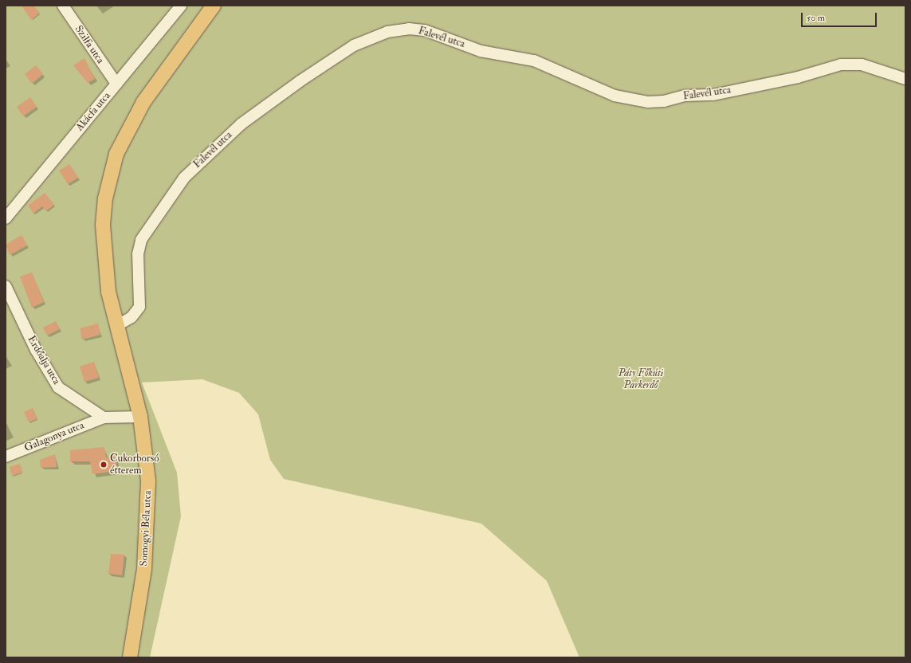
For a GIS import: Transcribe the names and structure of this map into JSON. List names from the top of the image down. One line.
{"streets":{"main road":["Somogyi Béla utca"],"street":["Falevél utca","Szilfa utca","Akácfa utca","Erdőalja utca","Galagonya utca"]},"crossings":[["Falevél utca","Somogyi Béla utca"],["Szilfa utca","Akácfa utca"],["Erdőalja utca","Galagonya utca"]],"parks":["Páty Főkúti Parkerdő"],"places":["Cukorborsó étterem"],"scale_bar":"50 m"}
